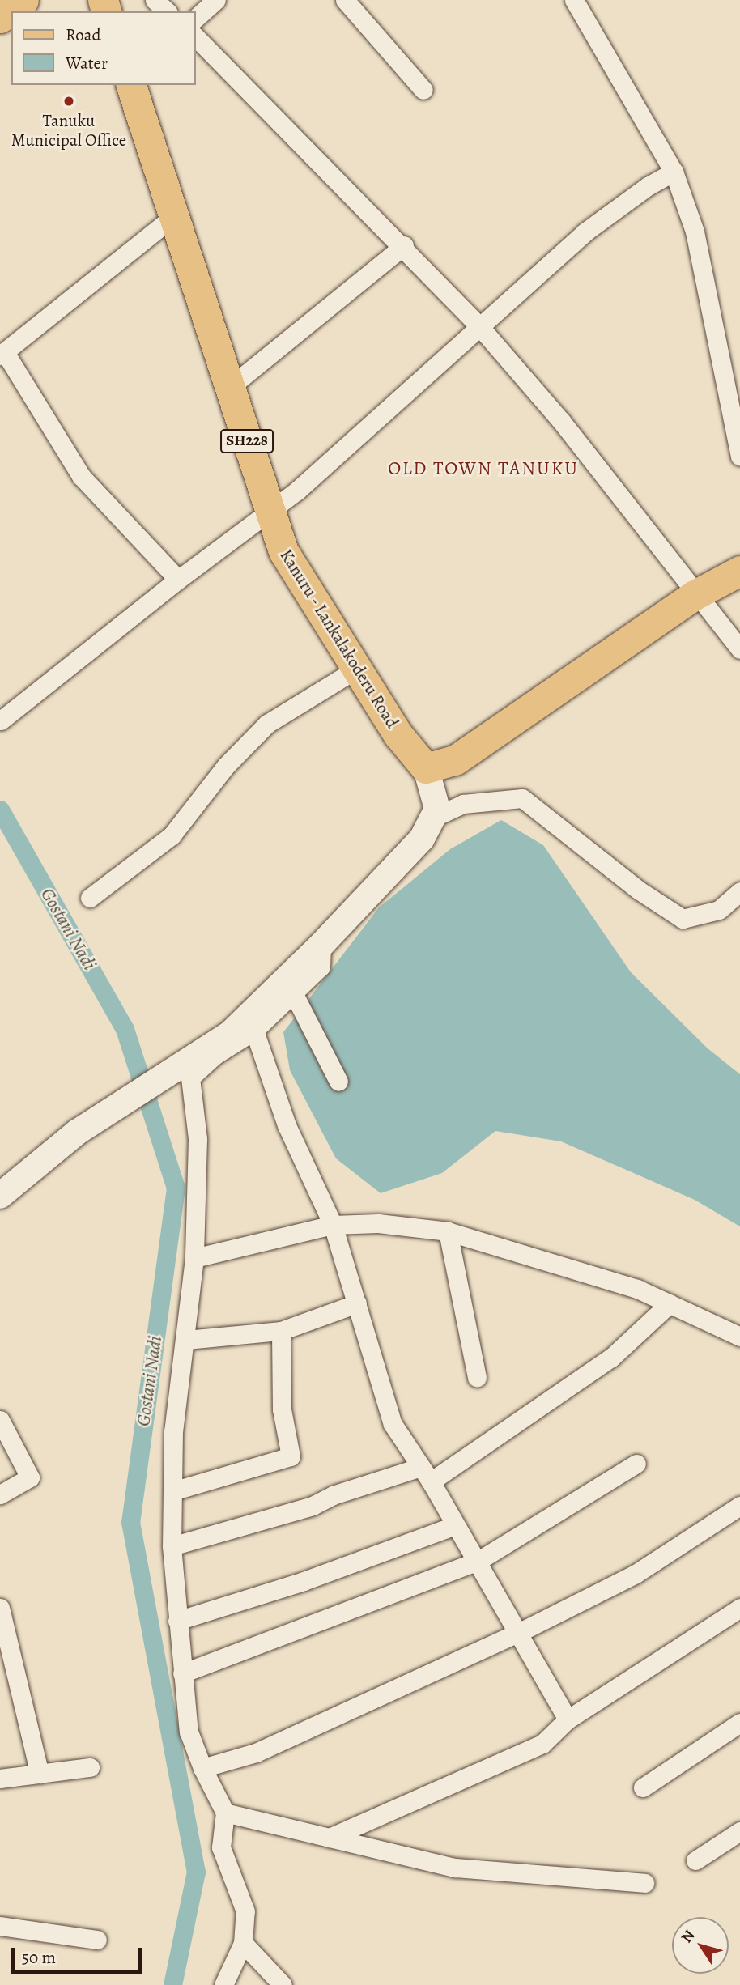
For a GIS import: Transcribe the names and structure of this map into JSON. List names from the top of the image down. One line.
{"streets":{"main road":["SH228","Kanuru - Lankalakoderu Road"]},"districts":["OLD TOWN TANUKU"],"water":["Gostani Nadi"],"places":["Tanuku Municipal Office"],"legend":["Road","Water"],"scale_bar":"50 m","north":"top left"}
